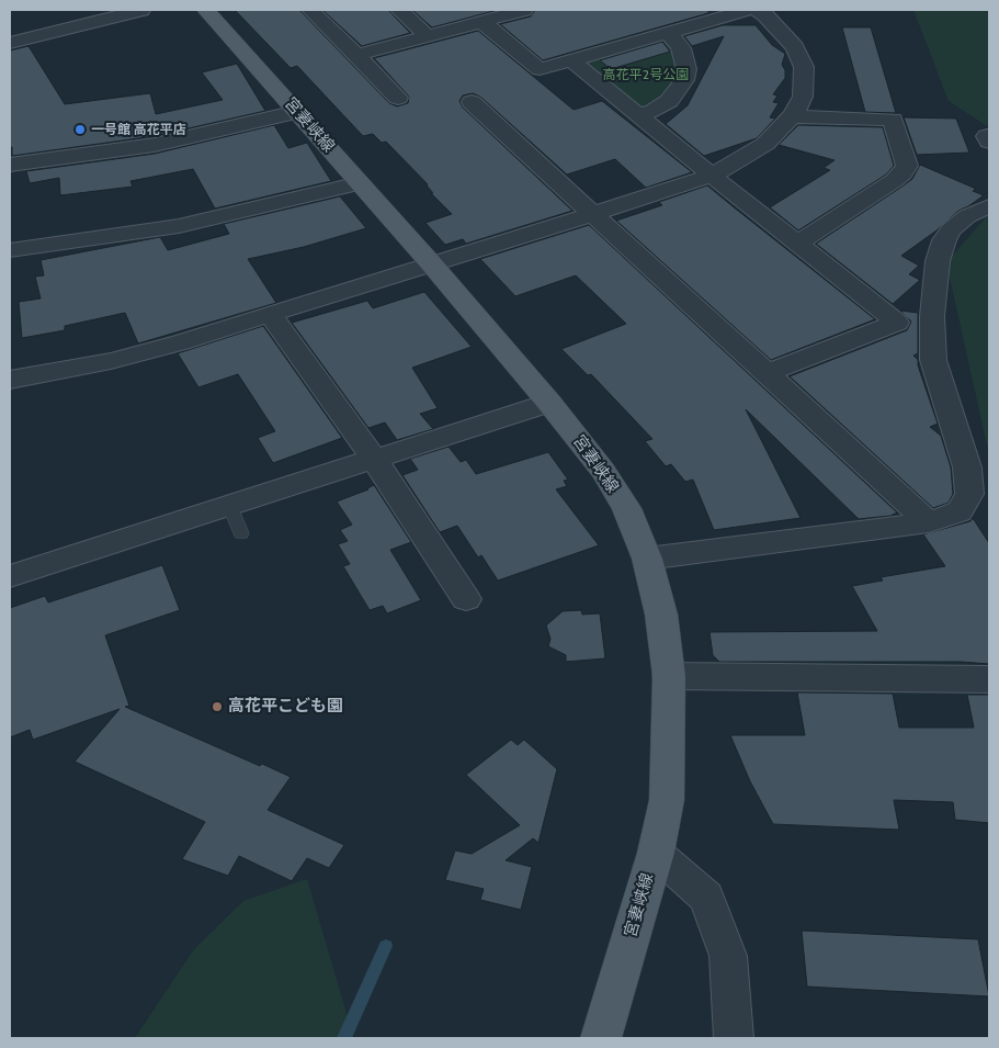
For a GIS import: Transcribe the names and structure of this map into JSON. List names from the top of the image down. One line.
{"streets":{"main road":["宮妻峡線"]},"parks":["高花平2号公園"],"places":["一号館 高花平店","高花平こども園"]}
